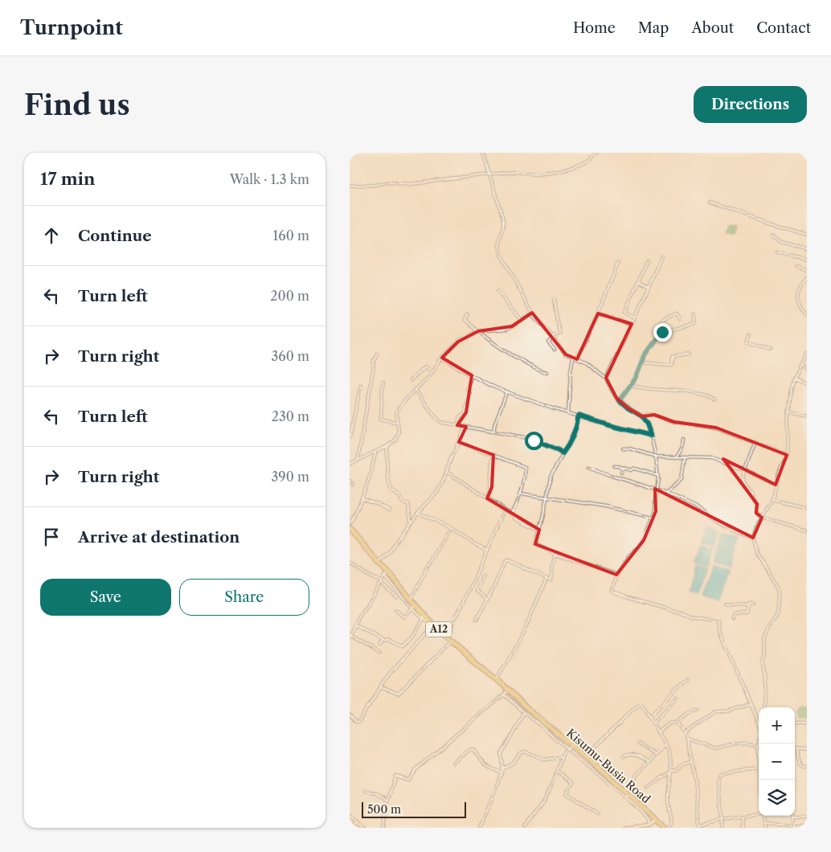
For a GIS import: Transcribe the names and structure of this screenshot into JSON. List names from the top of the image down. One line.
{"streets":{"highway":["A12","Kisumu-Busia Road"]},"crossings":[["A12","Kisumu-Busia Road"]],"scale_bar":"500 m","page":{"header":"Turnpoint","nav":["Home","Map","About","Contact"],"buttons":["Directions",["Save","Share"]],"title":"Find us","heading":["17 min","Walk · 1.3 km"],"list":[["Continue","160 m"],["Turn left","200 m"],["Turn right","360 m"],["Turn left","230 m"],["Turn right","390 m"],"Arrive at destination"],"map_buttons":["+","−"],"scale":"500 m"}}
